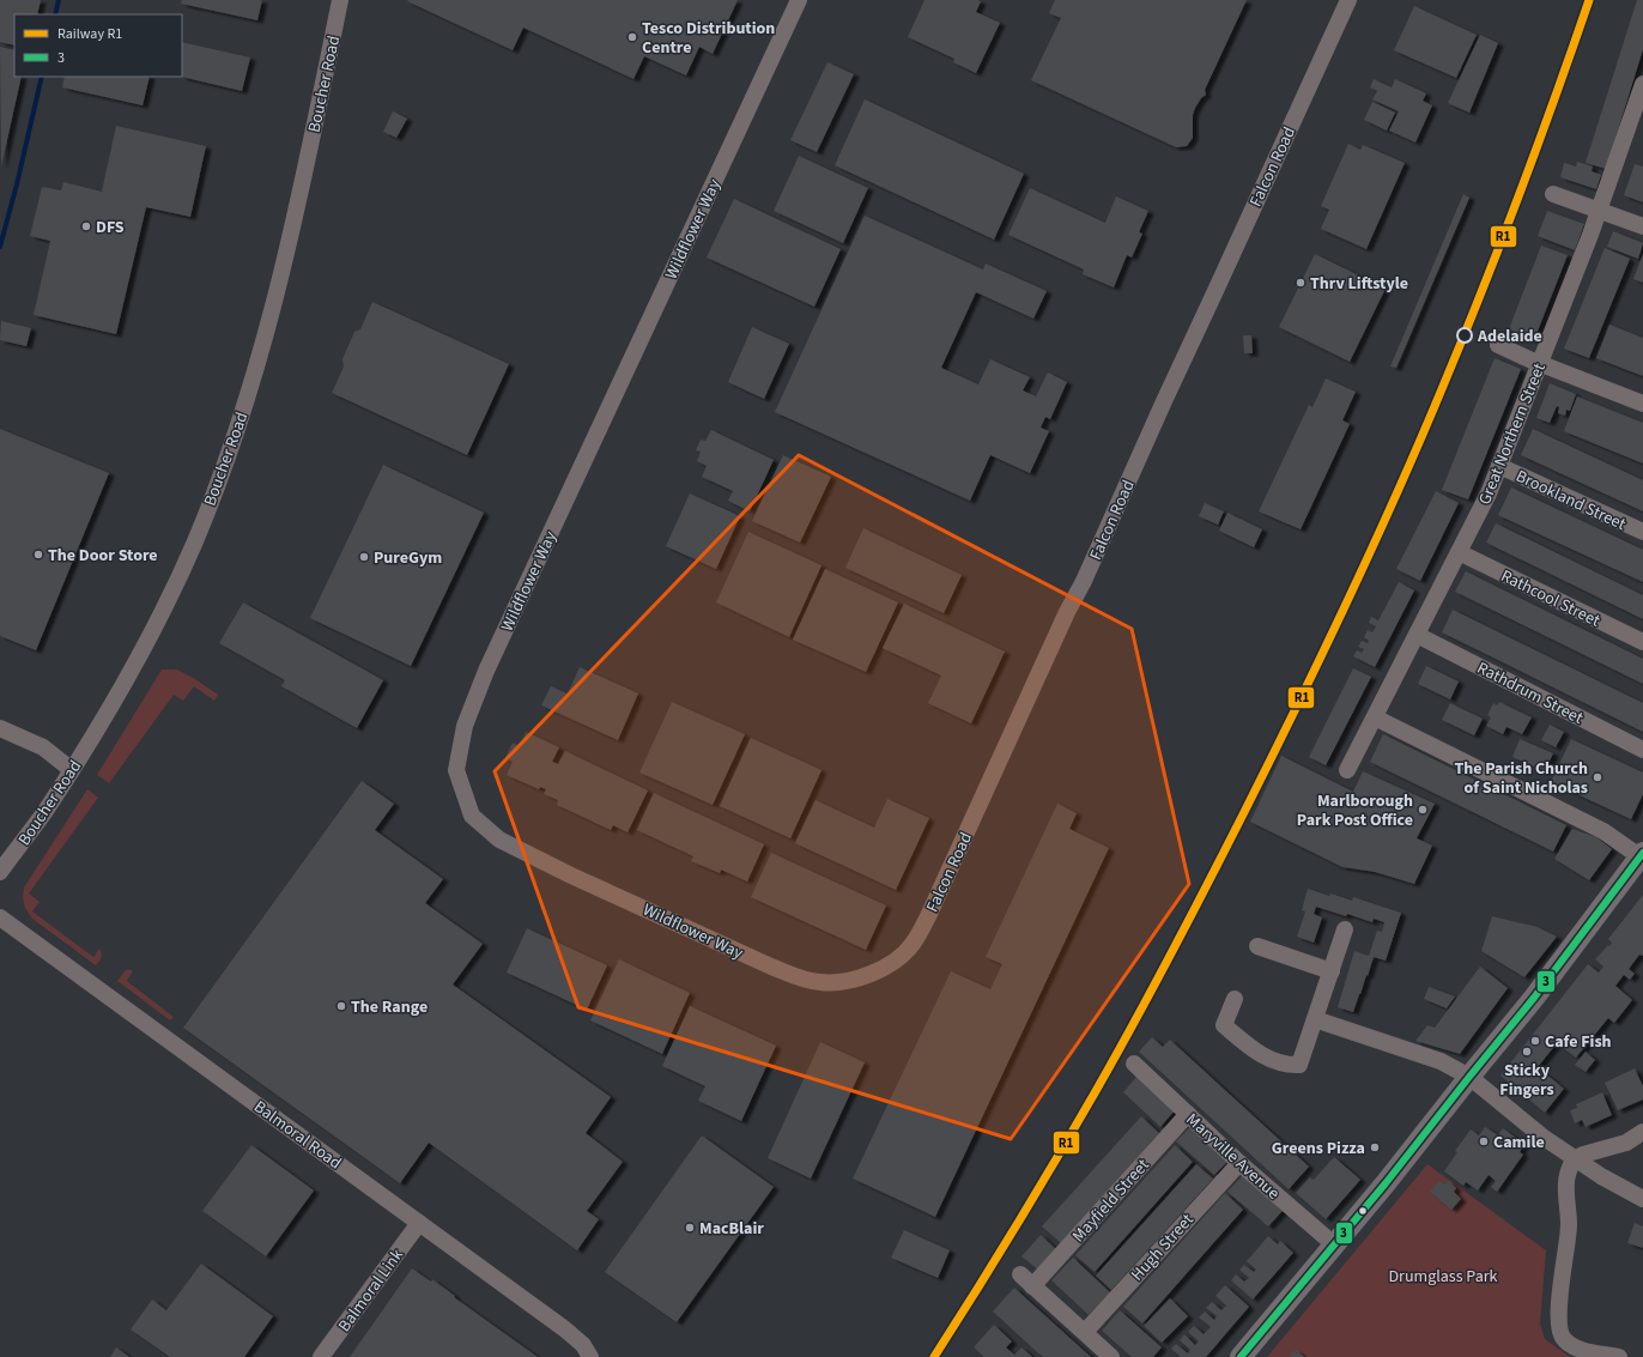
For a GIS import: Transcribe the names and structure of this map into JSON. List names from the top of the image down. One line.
{"streets":{"street":["Boucher Road","Falcon Road","Wildflower Way","Great Northern Street","Brookland Street","Rathcool Street","Rathdrum Street","Balmoral Road","Maryville Avenue","Mayfield Street","Hugh Street","Balmoral Link"]},"crossings":[["Falcon Road","Wildflower Way"],["Great Northern Street","Brookland Street"],["Great Northern Street","Rathcool Street"],["Great Northern Street","Rathdrum Street"],["Balmoral Road","Balmoral Link"],["Maryville Avenue","Mayfield Street"],["Maryville Avenue","Hugh Street"],["Mayfield Street","Hugh Street"]],"parks":["Drumglass Park"],"places":["Tesco Distribution Centre","DFS","Thrv Liftstyle","Adelaide","The Door Store","PureGym","The Parish Church of Saint Nicholas","Marlborough Park Post Office","The Range","Cafe Fish","Sticky Fingers","Camile","Greens Pizza","MacBlair"],"lines":["rail line R1","transit line 3"],"legend":["Railway R1","3"]}
